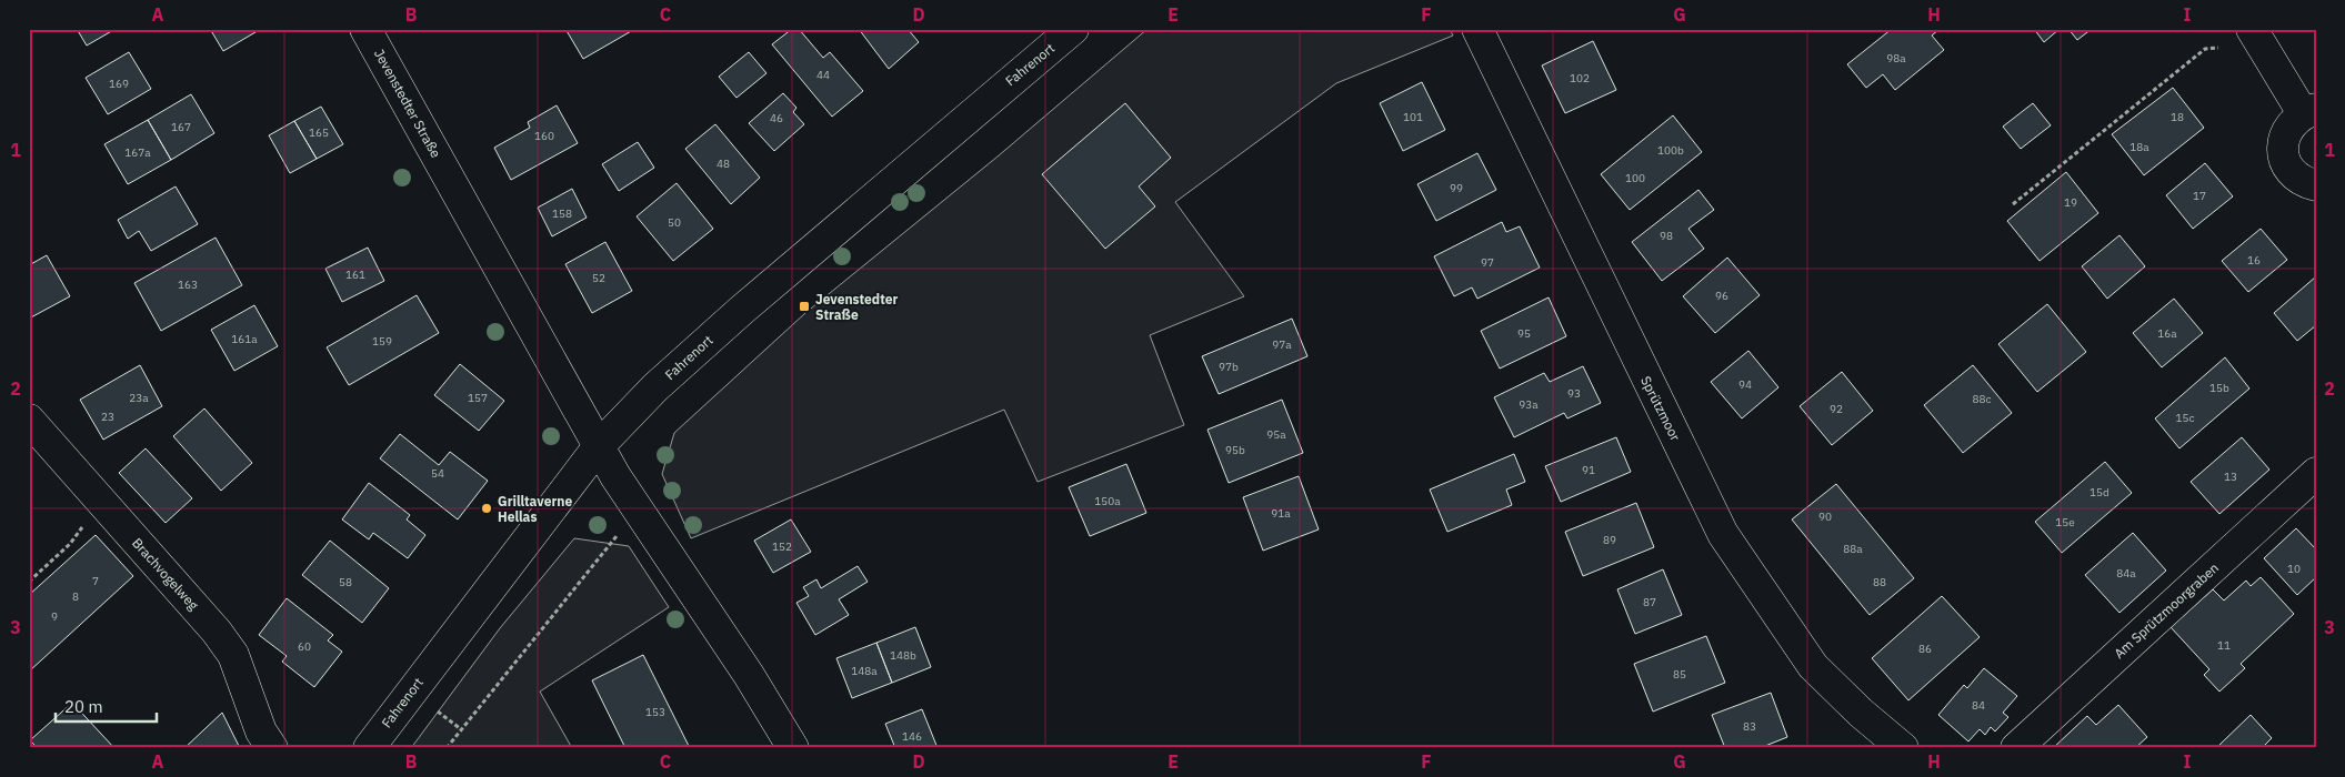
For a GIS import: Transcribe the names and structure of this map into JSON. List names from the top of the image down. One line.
{"streets":{"street":["Fahrenort","Jevenstedter Straße","Sprützmoor","Brachvogelweg","Am Sprützmoorgraben"]},"crossings":[["Fahrenort","Jevenstedter Straße"]],"places":{"transit":["Jevenstedter Straße"],"other":["Grilltaverne Hellas"]},"house_numbers":["98a","44","102","169","101","18","46","167","165","160","18a","100b","167a","48","100","99","17","19","158","50","98","16","97","161","52","163","96","95","16a","161a","159","97a","97b","94","15b","93","23a","157","88c","93a","92","23","15c","95a","95b","91","54","13","15d","150a","91a","90","15e","89","152","88a","10","84a","7","58","88","8","87","9","11","60","86","148b","148a","85","84","153","83","146"],"scale_bar":"20 m","grid":{"columns":["A","B","C","D","E","F","G","H","I"],"rows":["1","2","3"]}}
